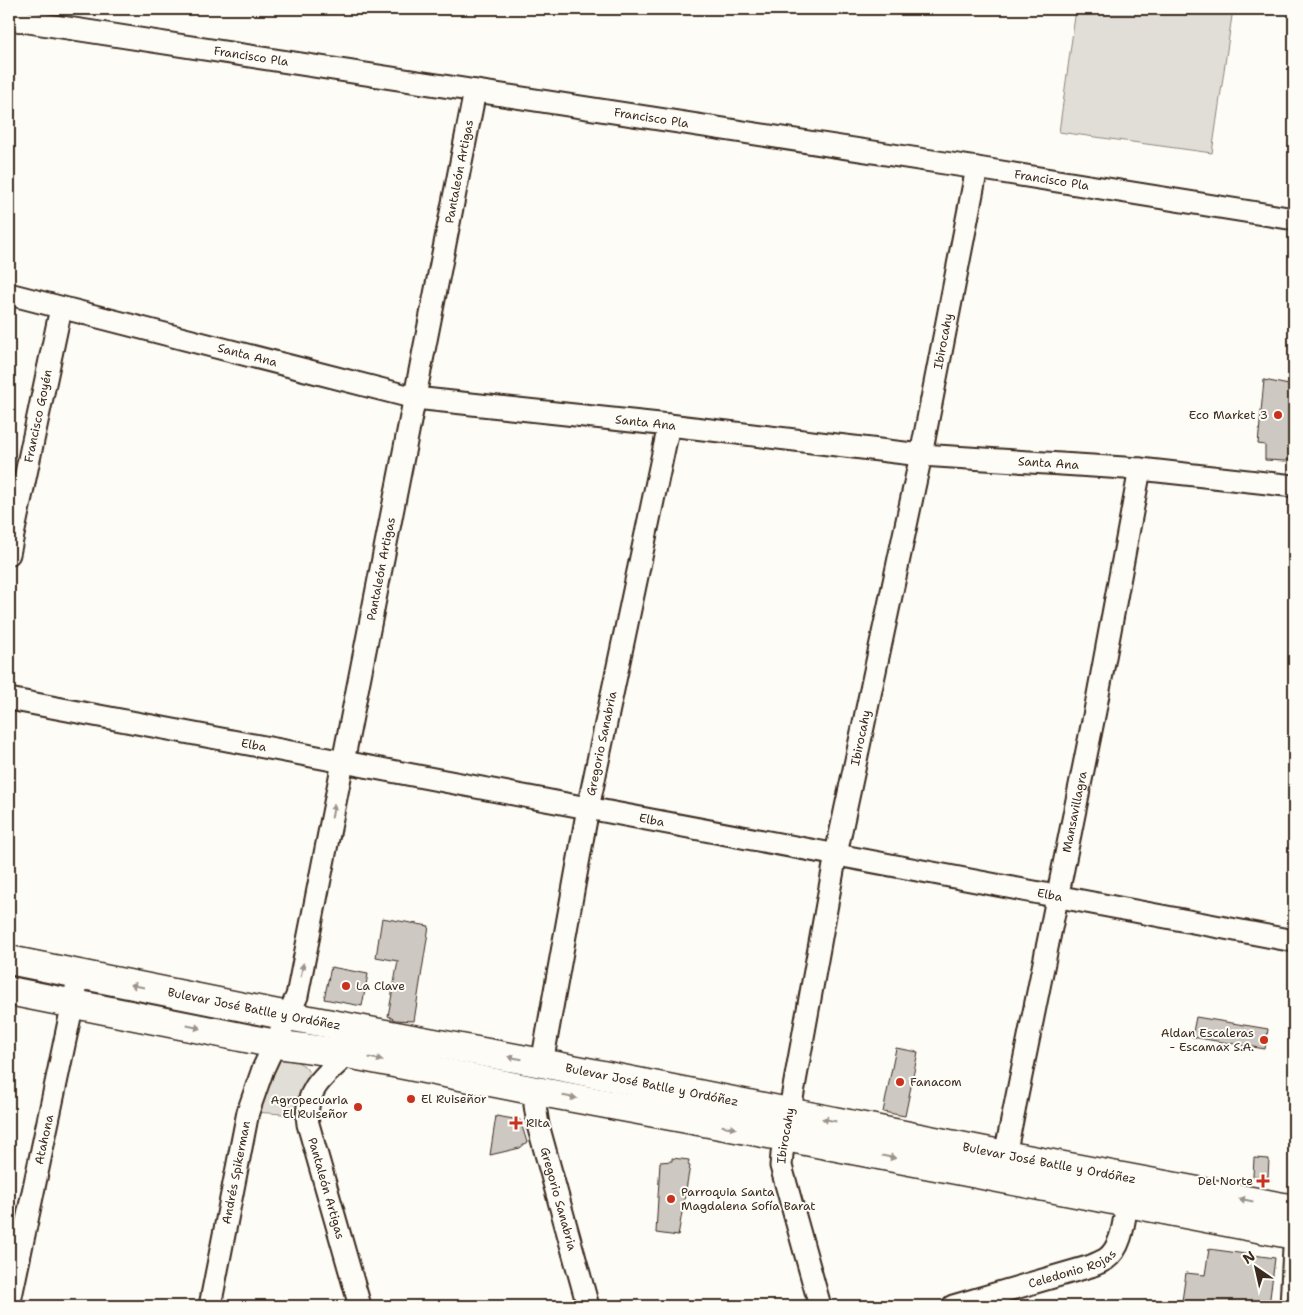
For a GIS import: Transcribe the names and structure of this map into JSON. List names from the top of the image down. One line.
{"streets":{"main road":["Bulevar José Batlle y Ordóñez"],"street":["Francisco Pla","Pantaleón Artigas","Ibirocahy","Santa Ana","Francisco Goyén","Gregorio Sanabria","Elba","Mansavillagra","Atahona","Andrés Spikerman","Celedonio Rojas"]},"crossings":[["Francisco Pla","Pantaleón Artigas"],["Francisco Pla","Ibirocahy"],["Pantaleón Artigas","Santa Ana"],["Pantaleón Artigas","Elba"],["Pantaleón Artigas","Bulevar José Batlle y Ordóñez"],["Pantaleón Artigas","Andrés Spikerman"],["Ibirocahy","Santa Ana"],["Ibirocahy","Elba"],["Ibirocahy","Bulevar José Batlle y Ordóñez"],["Santa Ana","Francisco Goyén"],["Santa Ana","Gregorio Sanabria"],["Santa Ana","Mansavillagra"],["Gregorio Sanabria","Elba"],["Gregorio Sanabria","Bulevar José Batlle y Ordóñez"],["Elba","Mansavillagra"],["Mansavillagra","Bulevar José Batlle y Ordóñez"],["Bulevar José Batlle y Ordóñez","Atahona"],["Bulevar José Batlle y Ordóñez","Andrés Spikerman"],["Bulevar José Batlle y Ordóñez","Celedonio Rojas"]],"places":{"other":["Eco Market 3","La Clave","Aldan Escaleras - Escamax S.A.","Fanacom","El Ruiseñor","Agropecuaria El Ruiseñor","Parroquia Santa Magdalena Sofía Barat"],"health":["Rita","Del Norte"]},"north":"top left"}
